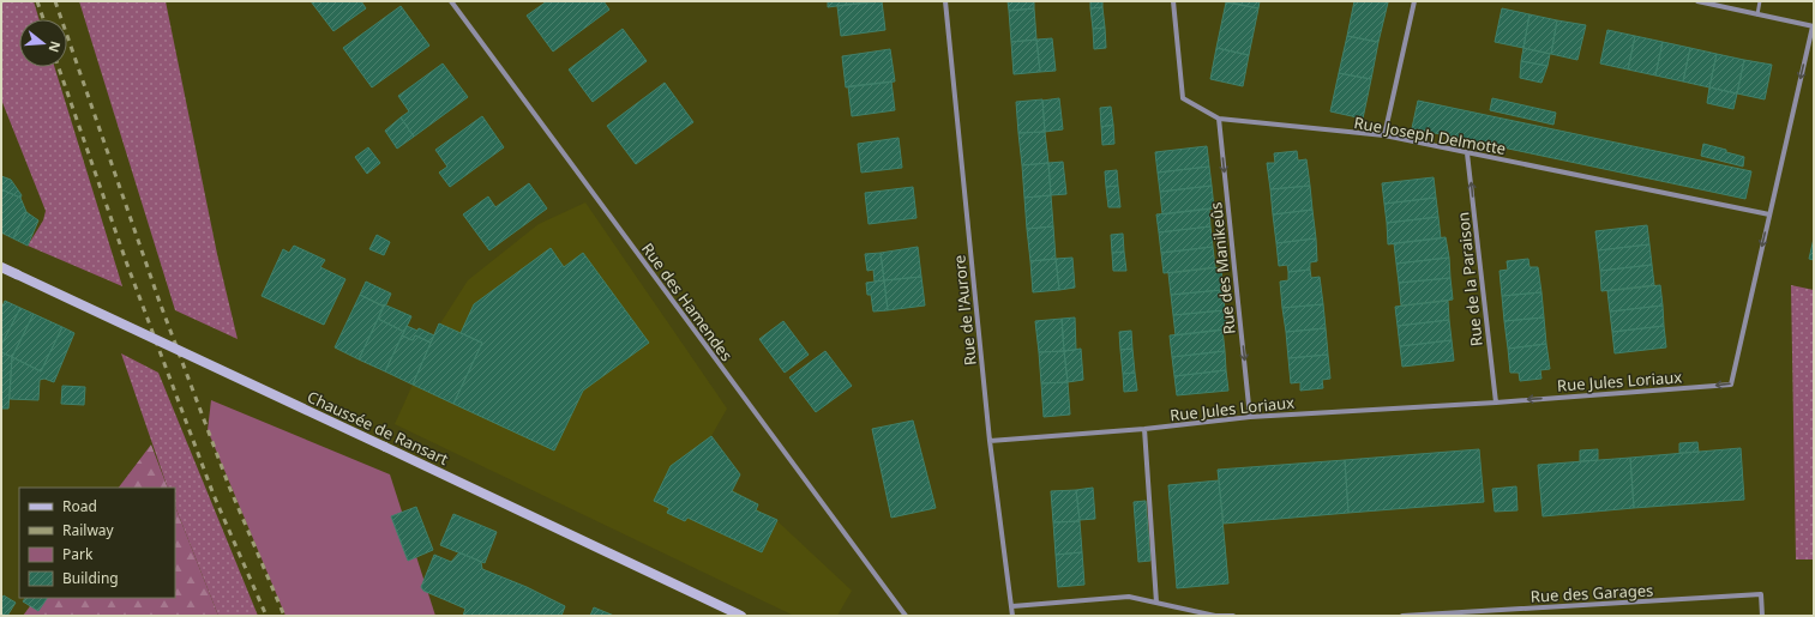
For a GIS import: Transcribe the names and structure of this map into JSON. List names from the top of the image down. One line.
{"streets":{"main road":["Chaussée de Ransart"],"street":["Rue Joseph Delmotte","Rue des Manikeûs","Rue de la Paraison","Rue des Hamendes","Rue de l'Aurore","Rue Jules Loriaux","Rue des Garages"]},"crossings":[["Rue Joseph Delmotte","Rue des Manikeûs"],["Rue Joseph Delmotte","Rue de la Paraison"],["Rue Joseph Delmotte","Rue Jules Loriaux"],["Rue des Manikeûs","Rue Jules Loriaux"],["Rue de la Paraison","Rue Jules Loriaux"],["Rue de l'Aurore","Rue Jules Loriaux"]],"one_way":["Rue des Manikeûs","Rue de la Paraison","Rue Jules Loriaux"],"legend":["Road","Railway","Park","Building"],"north":"right"}
